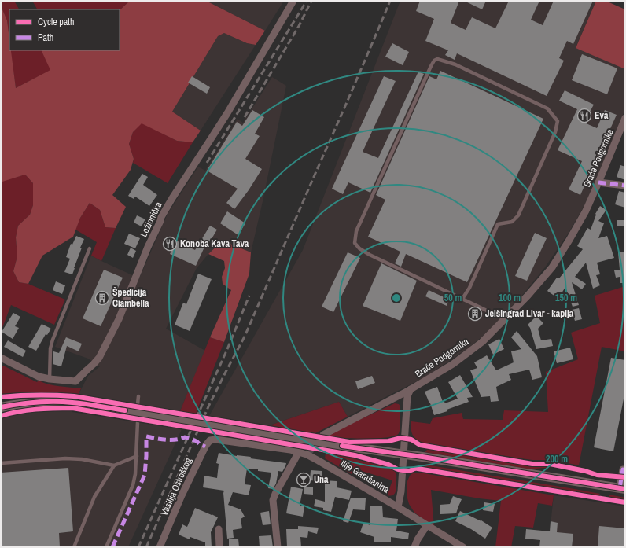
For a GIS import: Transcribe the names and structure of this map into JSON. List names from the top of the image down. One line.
{"streets":{"street":["Braće Podgornika","Ložionička","Ilije Garašanina","Vasilija Ostroškog"]},"crossings":[["Ilije Garašanina","Vasilija Ostroškog"]],"places":{"restaurant":["Eva","Konoba Kava Tava"],"building":["Špedicija Ciambella","Jelšingrad Livar - kapija"],"bar":["Una"]},"legend":["Cycle path","Path"],"rings":["50 m","100 m","150 m","200 m"]}
